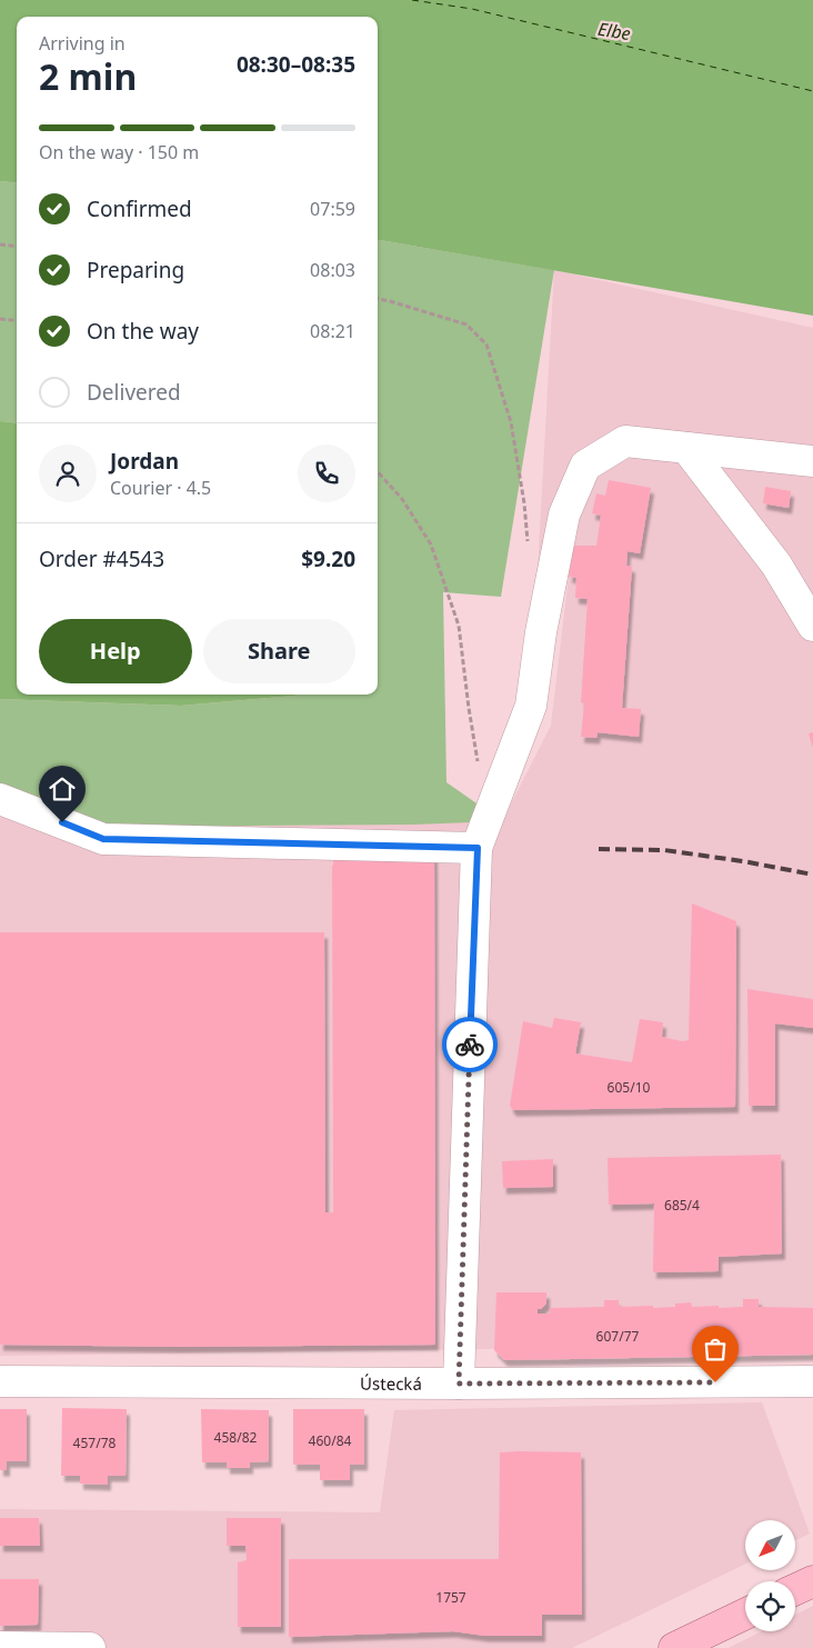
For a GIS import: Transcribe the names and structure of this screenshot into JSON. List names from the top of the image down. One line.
{"streets":{"street":["Ústecká"]},"water":["Elbe"],"house_numbers":["605/10","685/4","607/77","458/82","460/84","457/78","1757"],"north":"bottom left","page":{"heading":["2 min","Arriving in","08:30–08:35"],"panel":["Jordan","Courier · 4.5","Order #4543","$9.20"],"bar":"On the way · 150 m","list":[["Confirmed","07:59"],["Preparing","08:03"],["On the way","08:21"],"Delivered"],"buttons":["Help","Share"]}}
